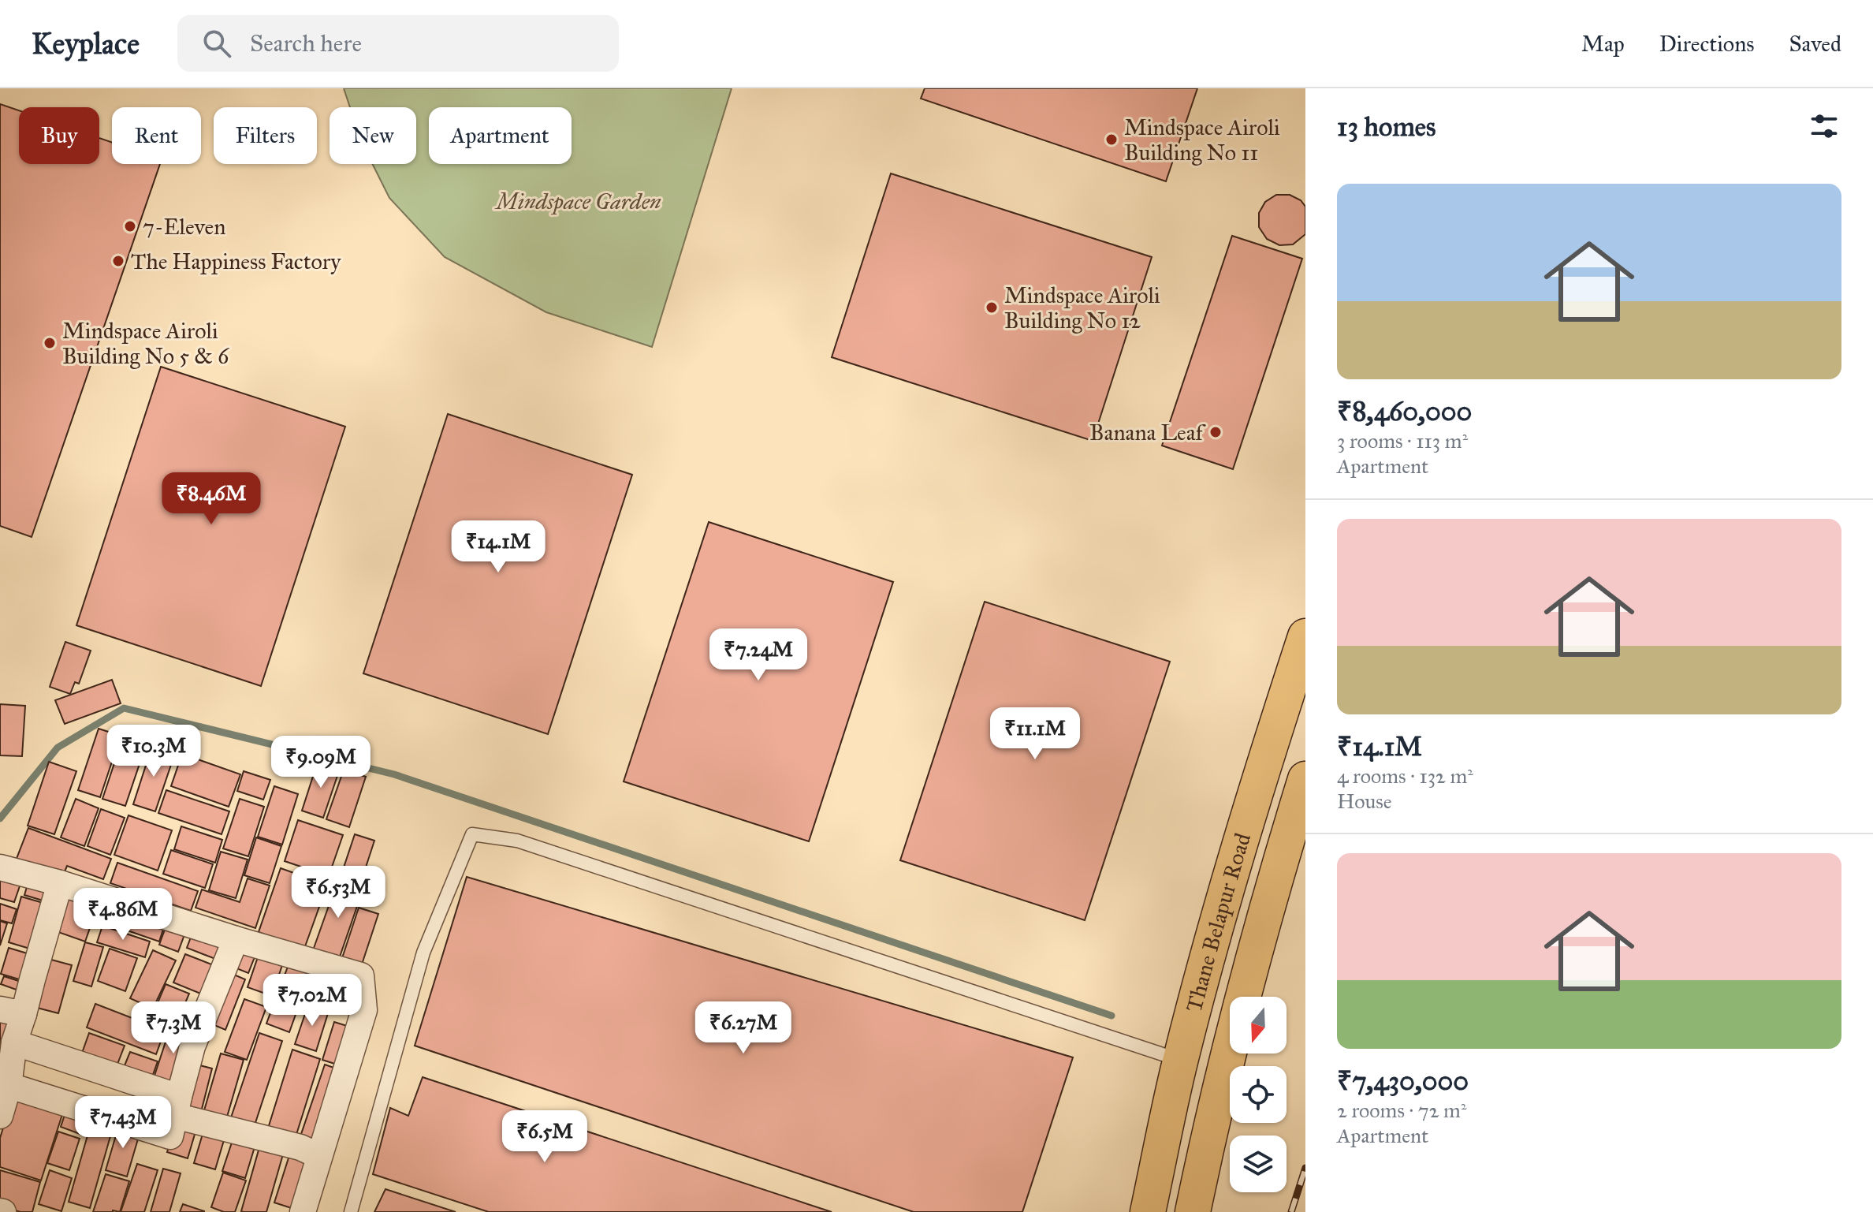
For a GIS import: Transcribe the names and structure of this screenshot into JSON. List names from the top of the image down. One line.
{"streets":{"main road":["Thane Belapur Road"]},"parks":["Mindspace Garden"],"places":["Mindspace Airoli Building No 11","7-Eleven","The Happiness Factory","Mindspace Airoli Building No 12","Mindspace Airoli Building No 5 & 6","Banana Leaf"],"north":"bottom","page":{"header":"Keyplace","search":"Search here","nav":["Map","Directions","Saved"],"heading":"13 homes","chip":["Buy","Rent","Filters","New","Apartment"],"list":[{"name":"₹8,460,000","note":"3 rooms · 113 m² · Apartment"},{"name":"₹14.1M","note":"4 rooms · 132 m² · House"},{"name":"₹7,430,000","note":"2 rooms · 72 m² · Apartment"}],"price":["₹8.46M","₹14.1M","₹7.24M","₹11.1M","₹10.3M","₹9.09M","₹6.53M","₹4.86M","₹7.02M","₹7.3M","₹6.27M","₹7.43M","₹6.5M"]}}
